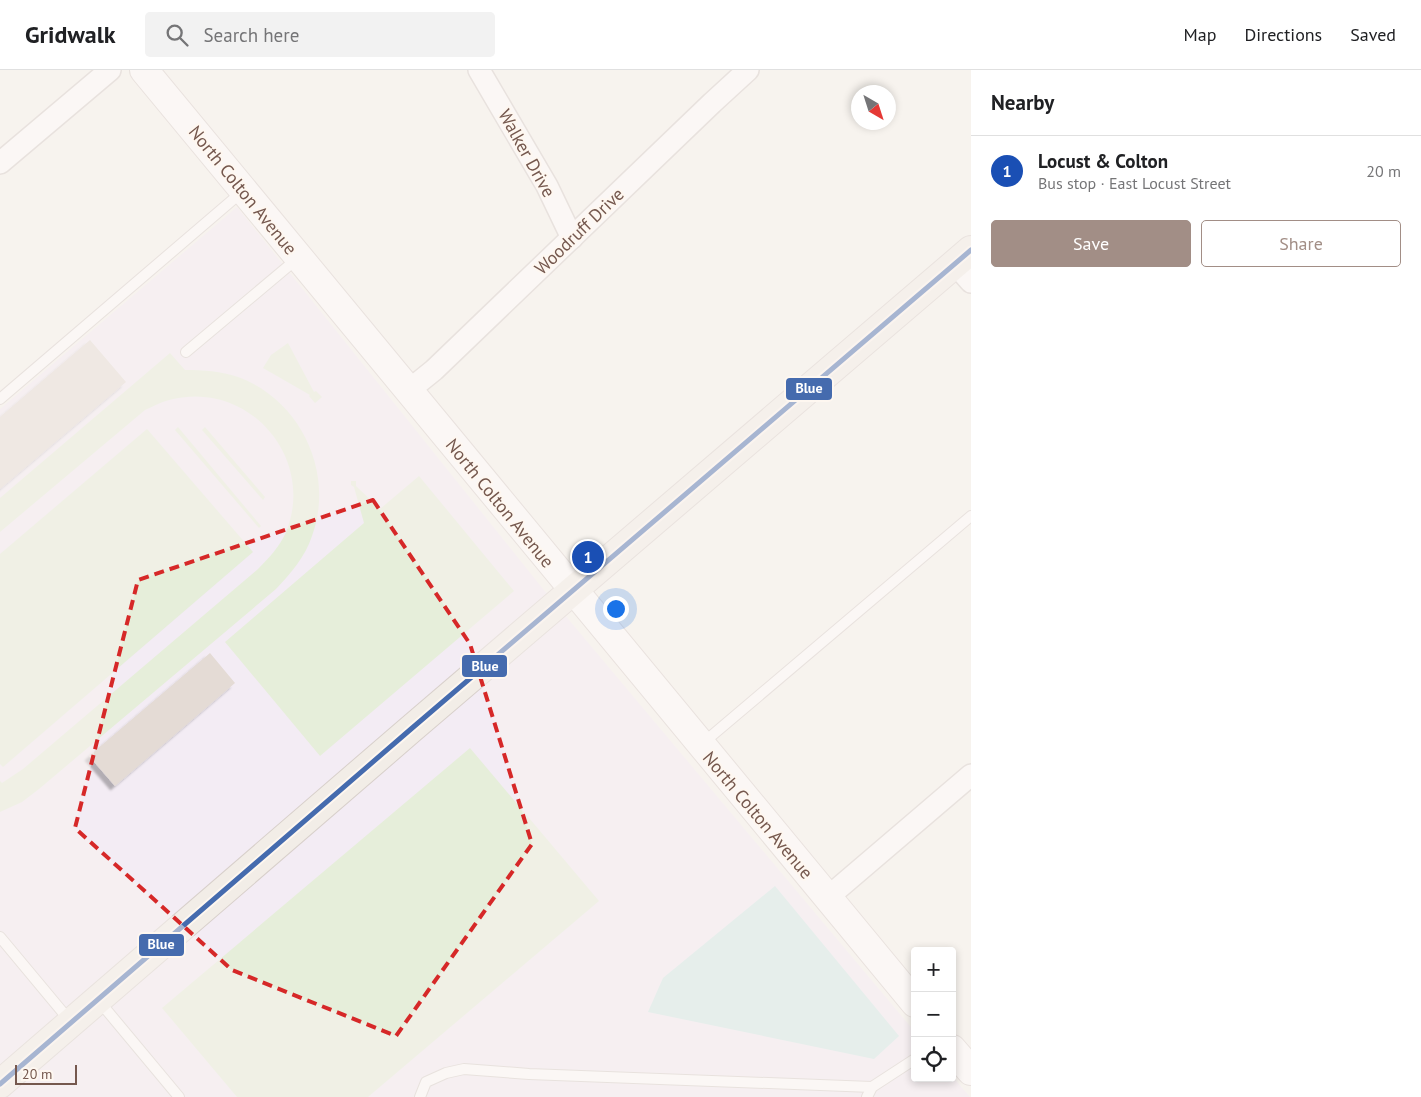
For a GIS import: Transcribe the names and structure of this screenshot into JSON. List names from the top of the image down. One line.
{"streets":{"street":["Walker Drive","North Colton Avenue","Woodruff Drive"]},"crossings":[["Walker Drive","Woodruff Drive"],["North Colton Avenue","Woodruff Drive"]],"lines":["transit line Blue"],"scale_bar":"20 m","north":"bottom right","page":{"header":"Gridwalk","search":"Search here","nav":["Map","Directions","Saved"],"heading":"Nearby","list":[{"mark":"1","name":"Locust & Colton","note":"Bus stop · East Locust Street","value":"20 m"}],"buttons":["Save","Share"],"pins":"1","map_buttons":["+","−"],"scale":"20 m"}}
